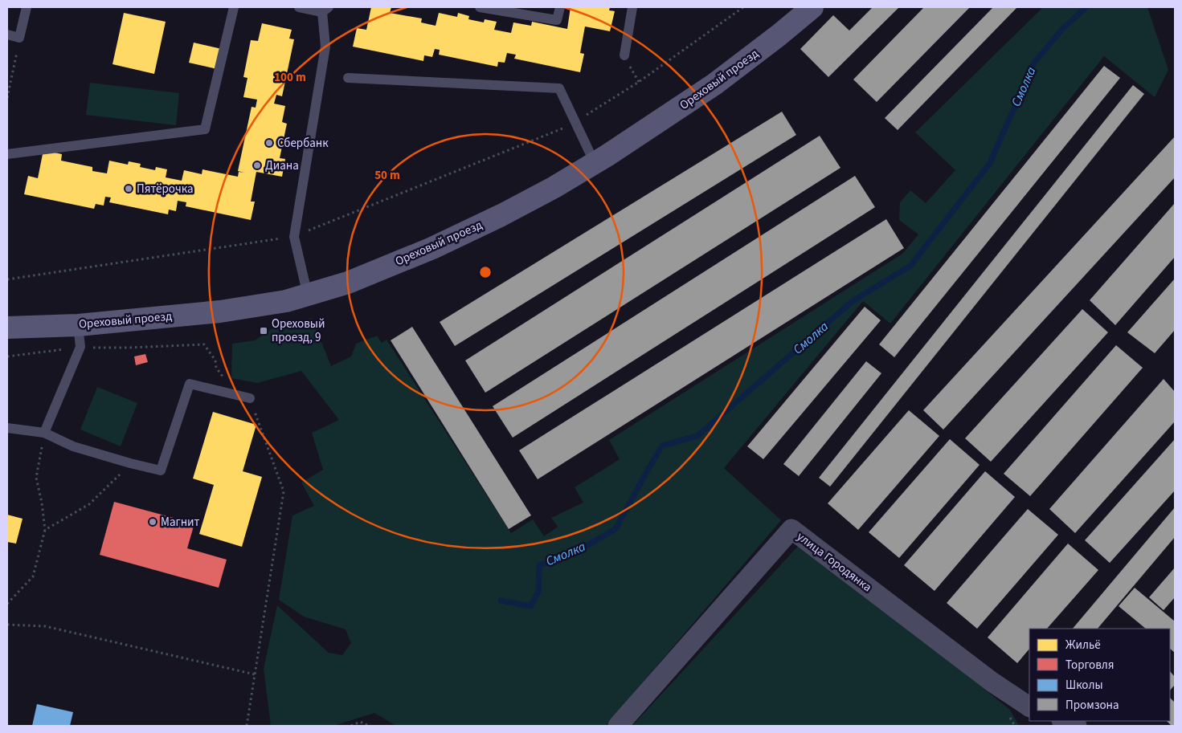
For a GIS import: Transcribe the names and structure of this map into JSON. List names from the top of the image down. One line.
{"streets":{"street":["Ореховый проезд","улица Городянка"]},"water":["Смолка"],"places":{"other":["Сбербанк","Диана","Пятёрочка","Магнит"],"transit":["Ореховый проезд, 9"]},"legend":["Жильё","Торговля","Школы","Промзона"],"rings":["100 m","50 m"]}
